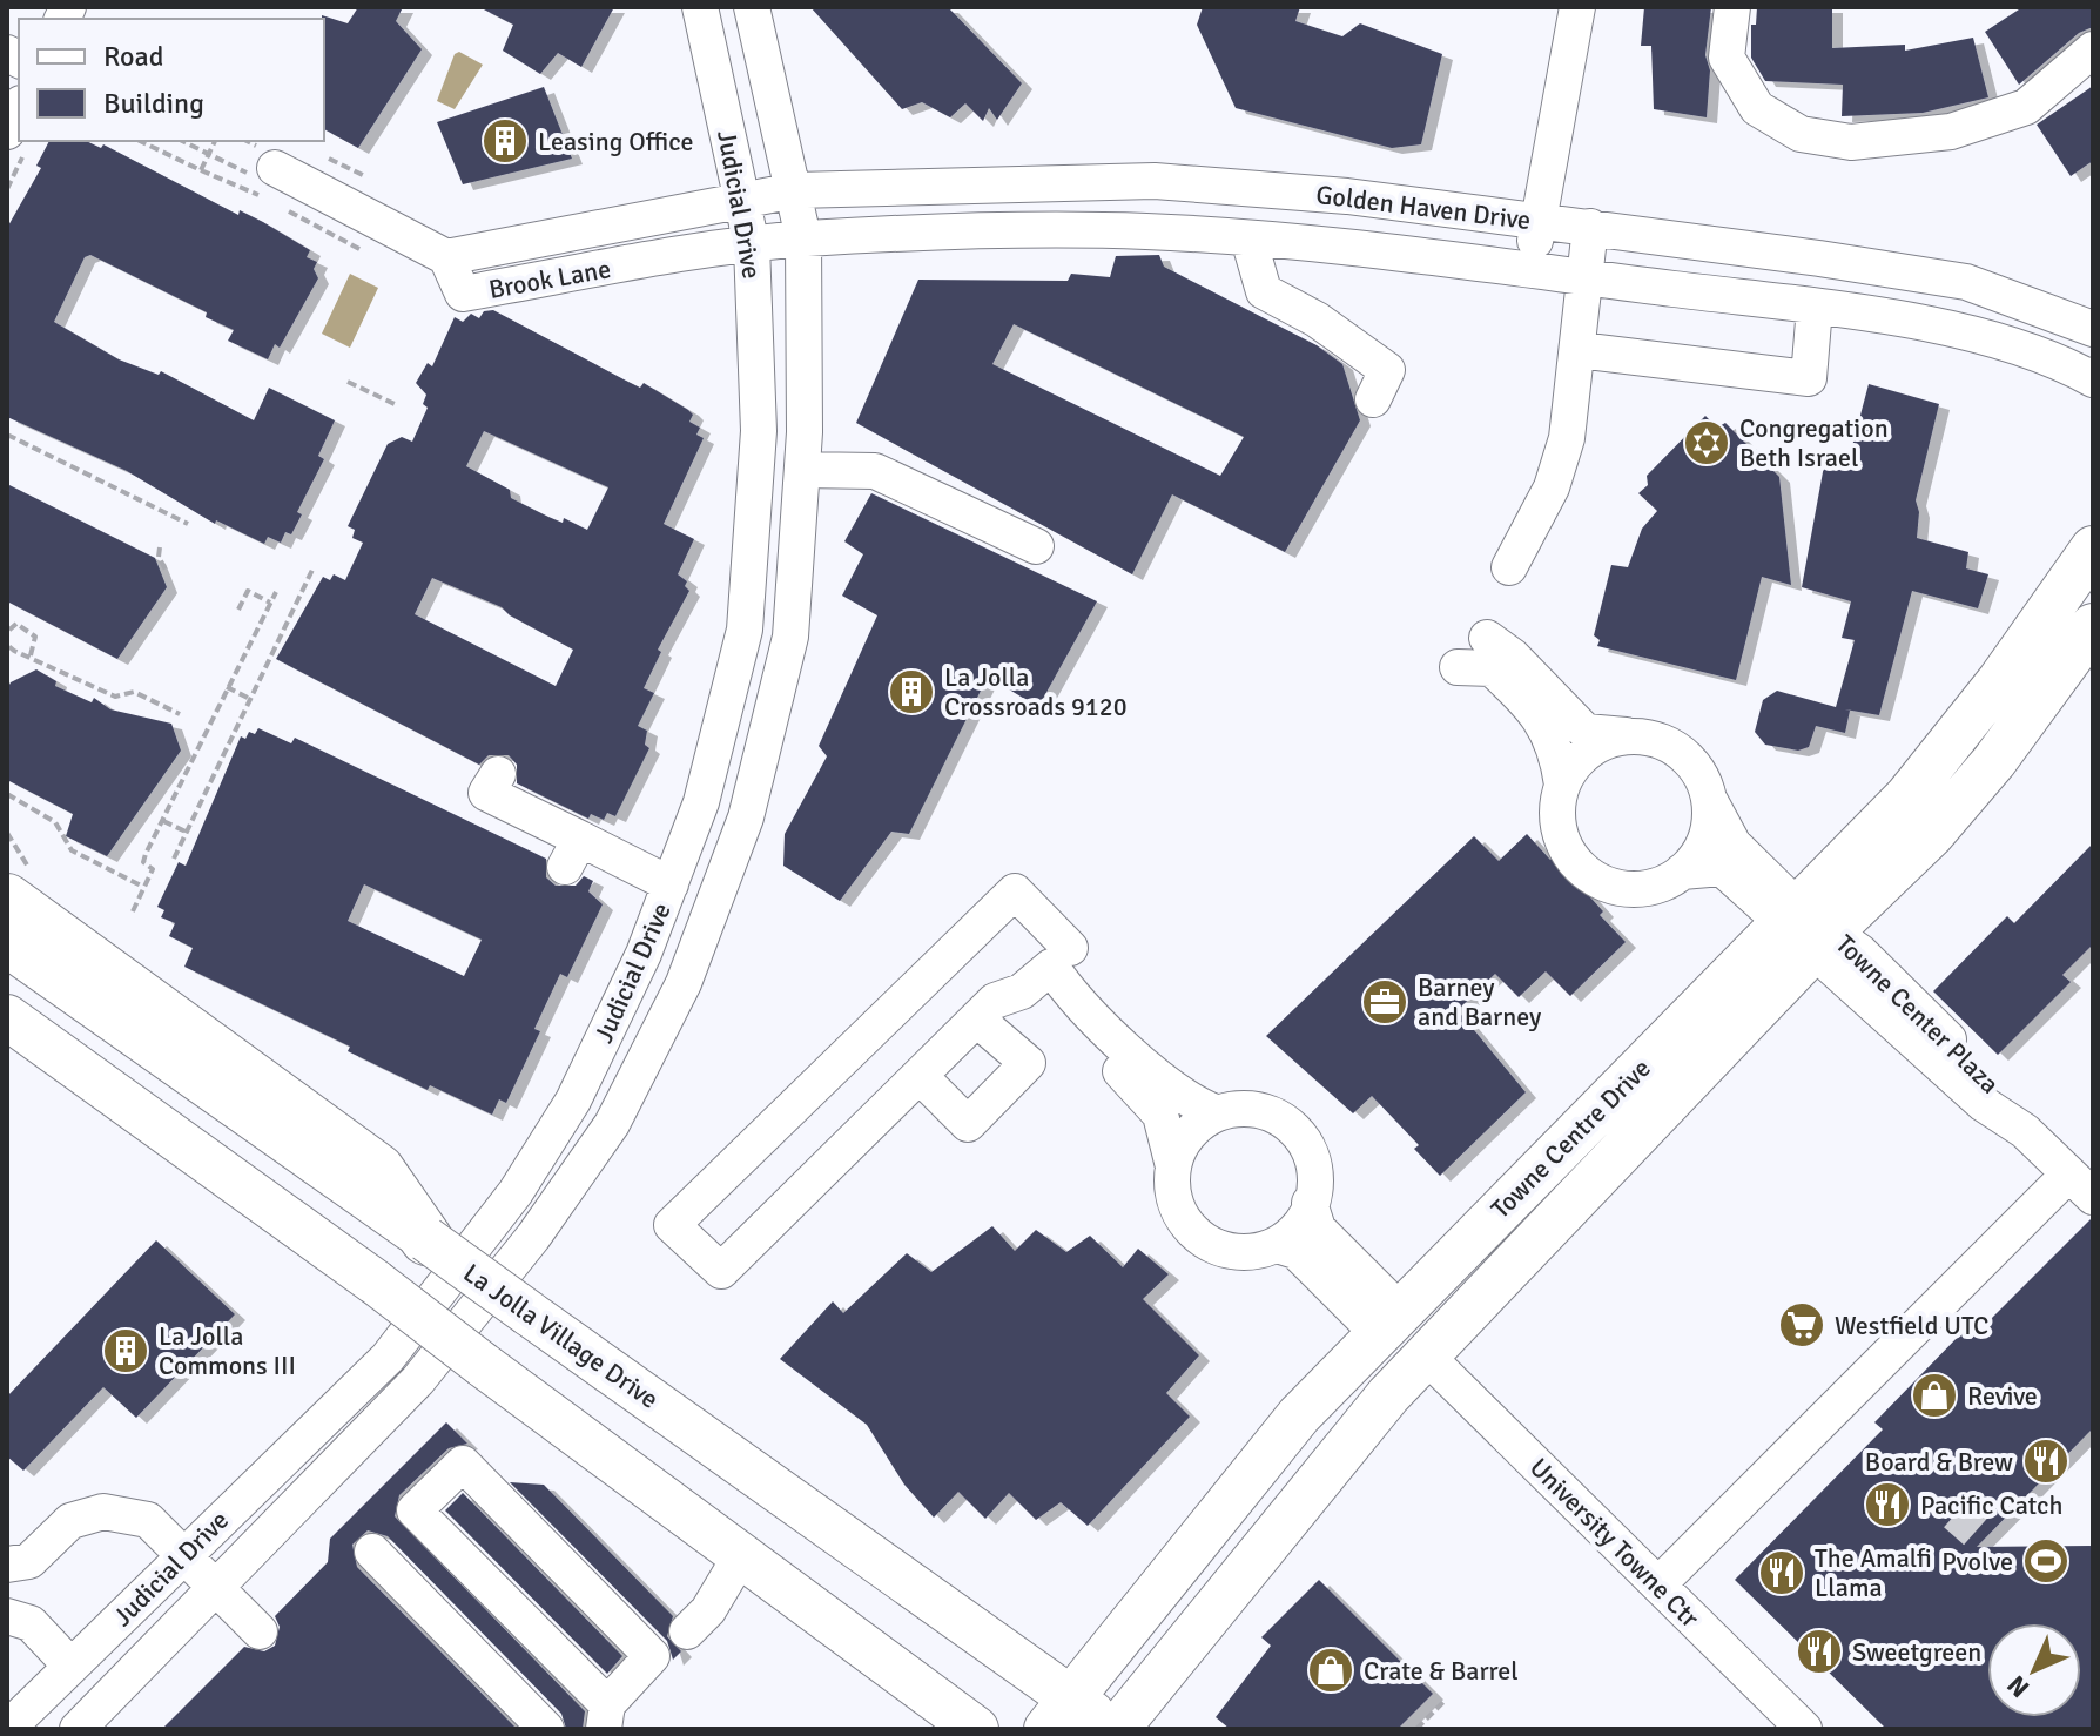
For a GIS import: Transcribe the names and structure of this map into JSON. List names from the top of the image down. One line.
{"streets":{"main road":["Towne Centre Drive","La Jolla Village Drive"],"street":["Judicial Drive","Golden Haven Drive","Brook Lane","Towne Center Plaza","University Towne Ctr"]},"crossings":[["Judicial Drive","Golden Haven Drive"],["Judicial Drive","Brook Lane"],["Golden Haven Drive","Brook Lane"],["Towne Center Plaza","Towne Centre Drive"],["Towne Centre Drive","La Jolla Village Drive"],["Towne Centre Drive","University Towne Ctr"]],"places":{"building":["Leasing Office","La Jolla Crossroads 9120","La Jolla Commons III"],"synagogue":["Congregation Beth Israel"],"office":["Barney and Barney"],"supermarket":["Westfield UTC"],"shop":["Revive","Crate & Barrel"],"restaurant":["Board & Brew","Pacific Catch","The Amalfi Llama","Sweetgreen"],"sports":["Pvolve"]},"legend":["Road","Building"],"north":"bottom left"}
